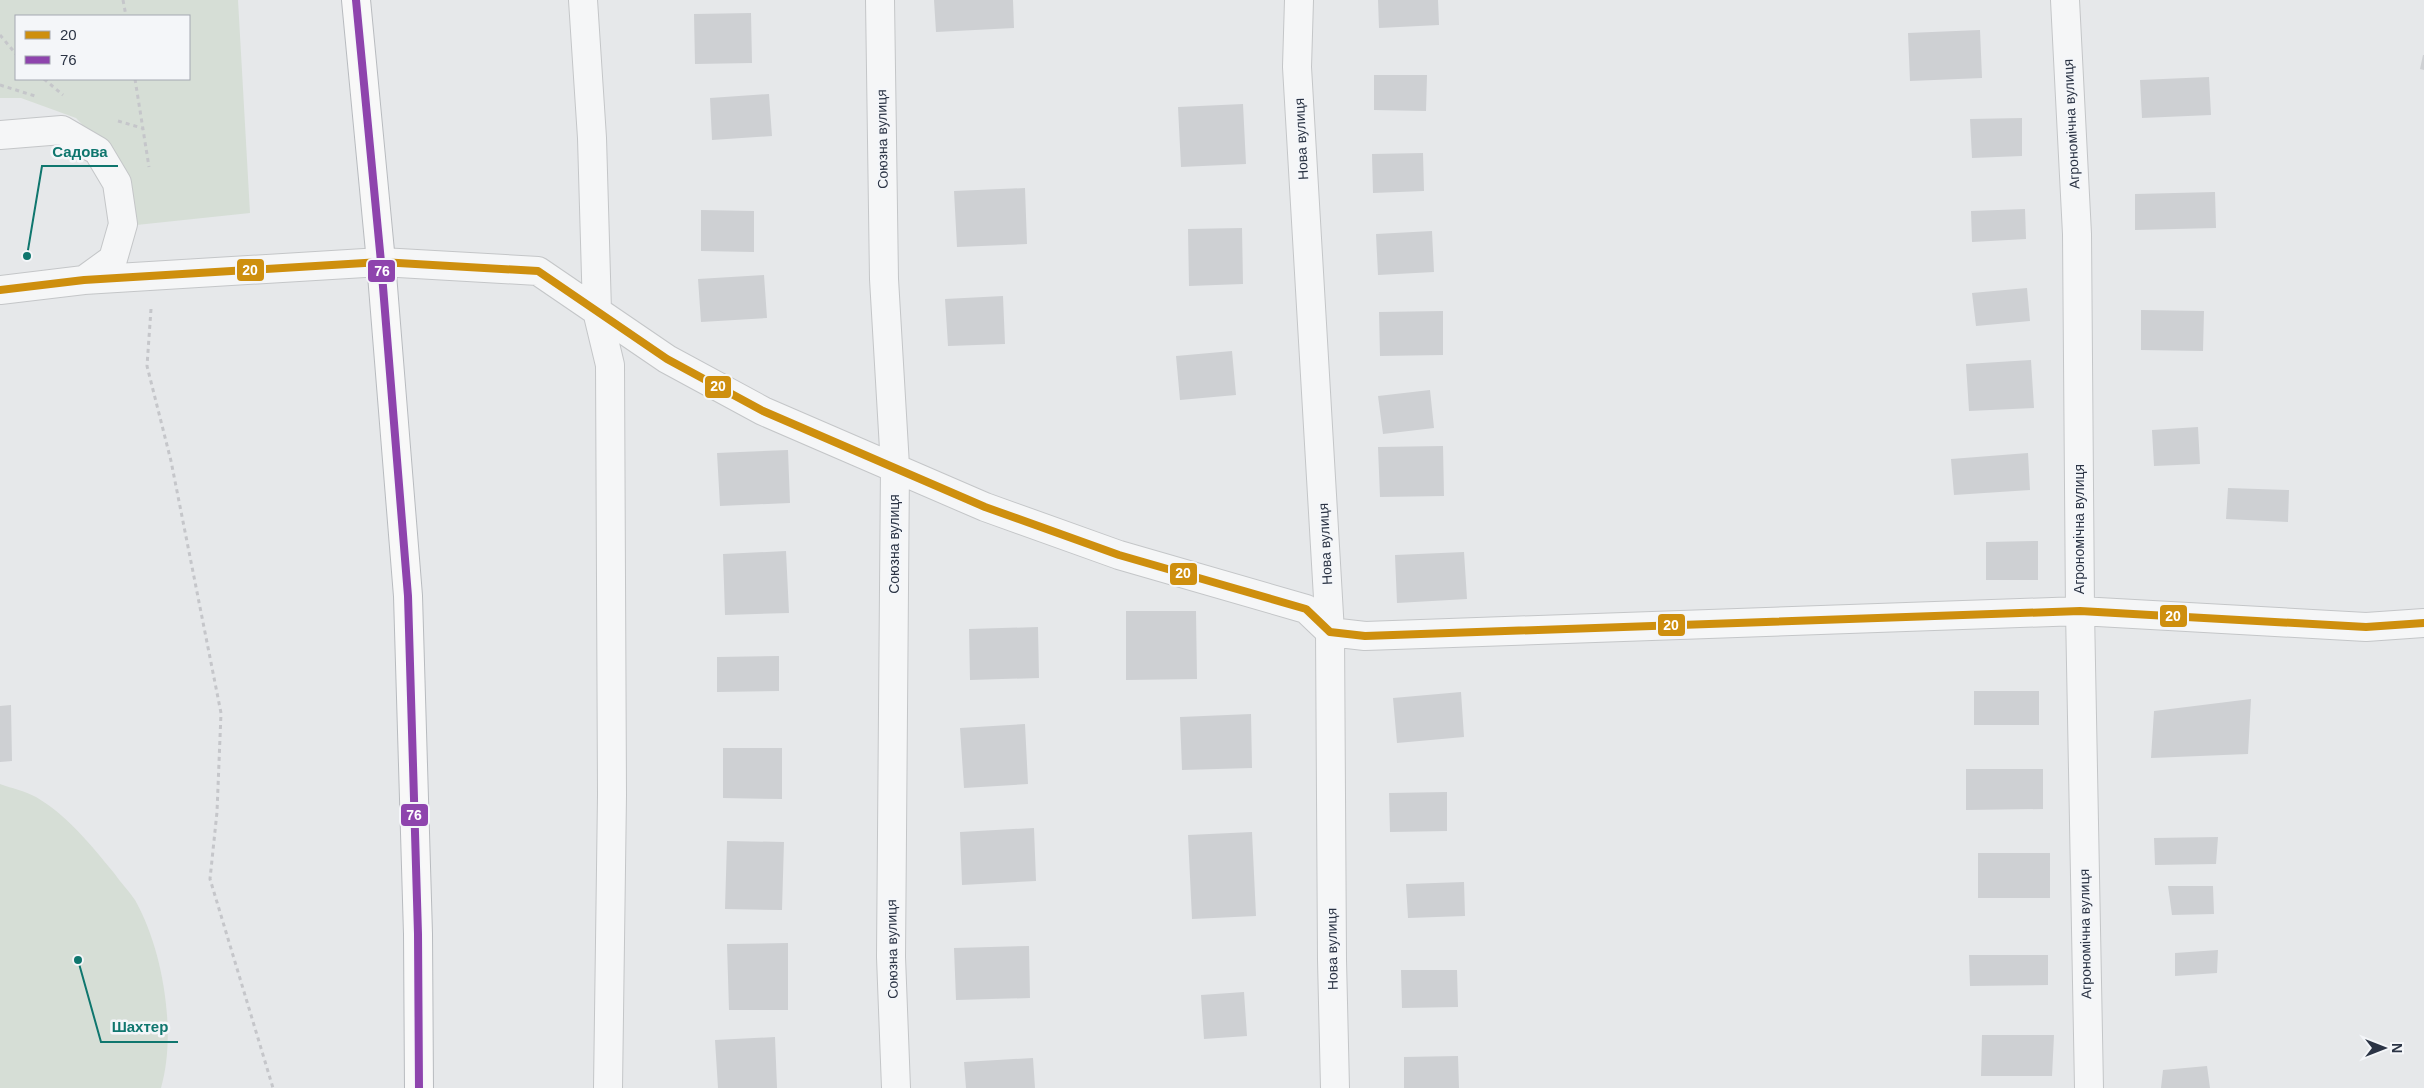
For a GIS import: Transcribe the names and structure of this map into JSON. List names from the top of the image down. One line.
{"streets":{"street":["Агрономічна вулиця","Союзна вулиця","Нова вулиця"]},"places":["Садова","Шахтер"],"lines":["transit line 76","transit line 20"],"legend":["20","76"],"north":"right"}
